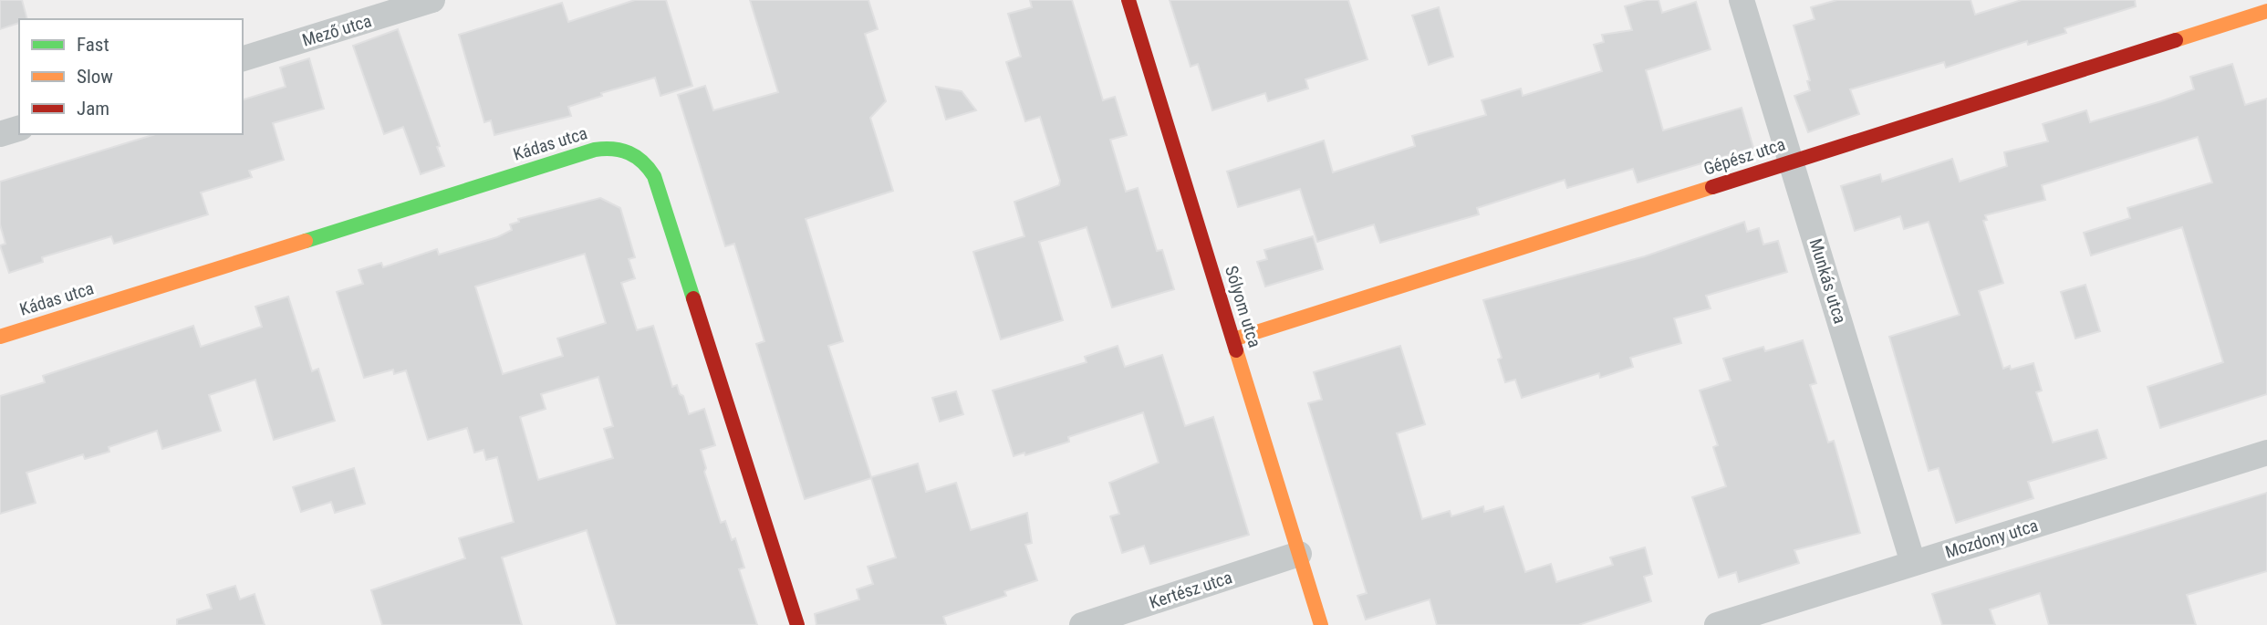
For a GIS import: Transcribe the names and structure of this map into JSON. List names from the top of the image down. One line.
{"streets":{"street":["Mező utca","Kádas utca","Gépész utca","Munkás utca","Sólyom utca","Mozdony utca","Kertész utca"]},"crossings":[["Gépész utca","Munkás utca"],["Gépész utca","Sólyom utca"],["Munkás utca","Mozdony utca"],["Sólyom utca","Kertész utca"]],"legend":["Fast","Slow","Jam"]}
